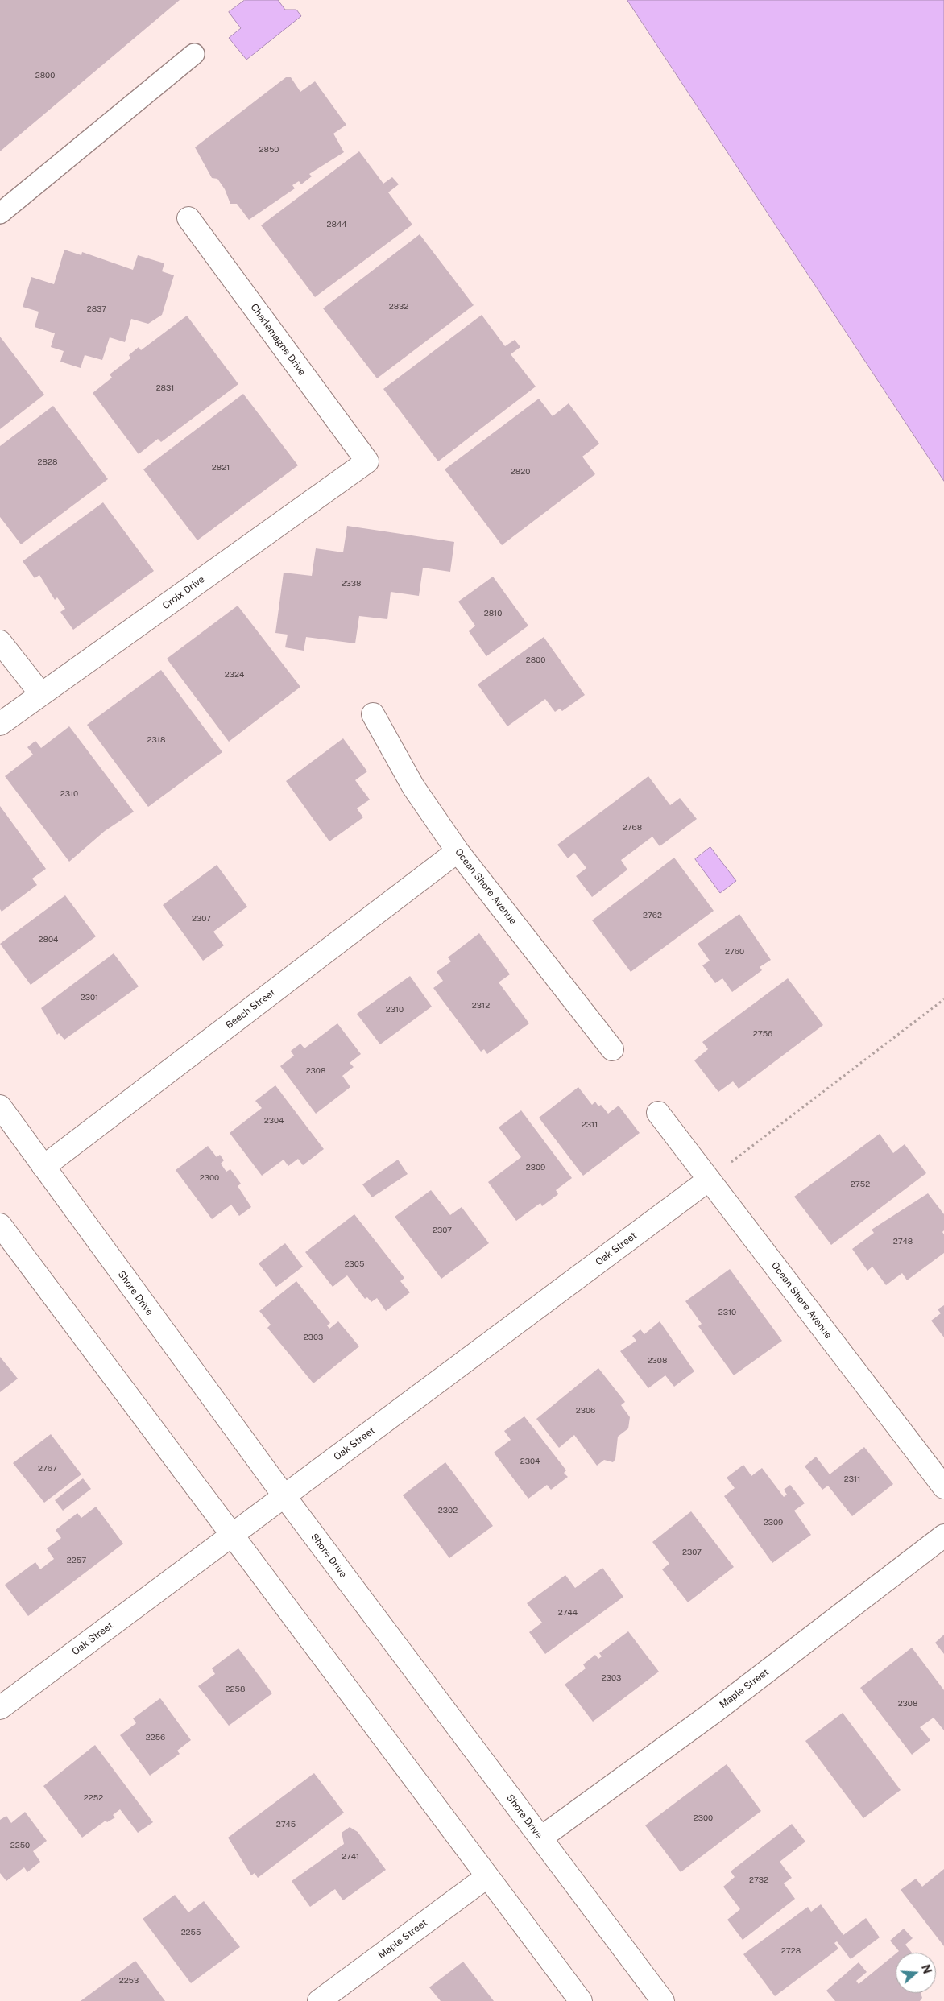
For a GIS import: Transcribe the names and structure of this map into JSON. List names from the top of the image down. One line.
{"streets":{"main road":["Charlemagne Drive","Croix Drive","Ocean Shore Avenue","Beech Street","Oak Street","Shore Drive","Maple Street"]},"crossings":[["Charlemagne Drive","Croix Drive"],["Ocean Shore Avenue","Beech Street"],["Ocean Shore Avenue","Oak Street"],["Beech Street","Shore Drive"],["Oak Street","Shore Drive"],["Shore Drive","Maple Street"]],"house_numbers":["2800","2850","2844","2832","2837","2831","2828","2821","2820","2338","2810","2800","2324","2318","2310","2768","2762","2307","2804","2760","2301","2312","2310","2756","2308","2304","2311","2309","2300","2752","2307","2748","2305","2310","2303","2308","2306","2304","2767","2311","2302","2309","2307","2257","2744","2303","2258","2308","2256","2252","2300","2745","2250","2741","2732","2255","2728","2253"],"north":"right"}
